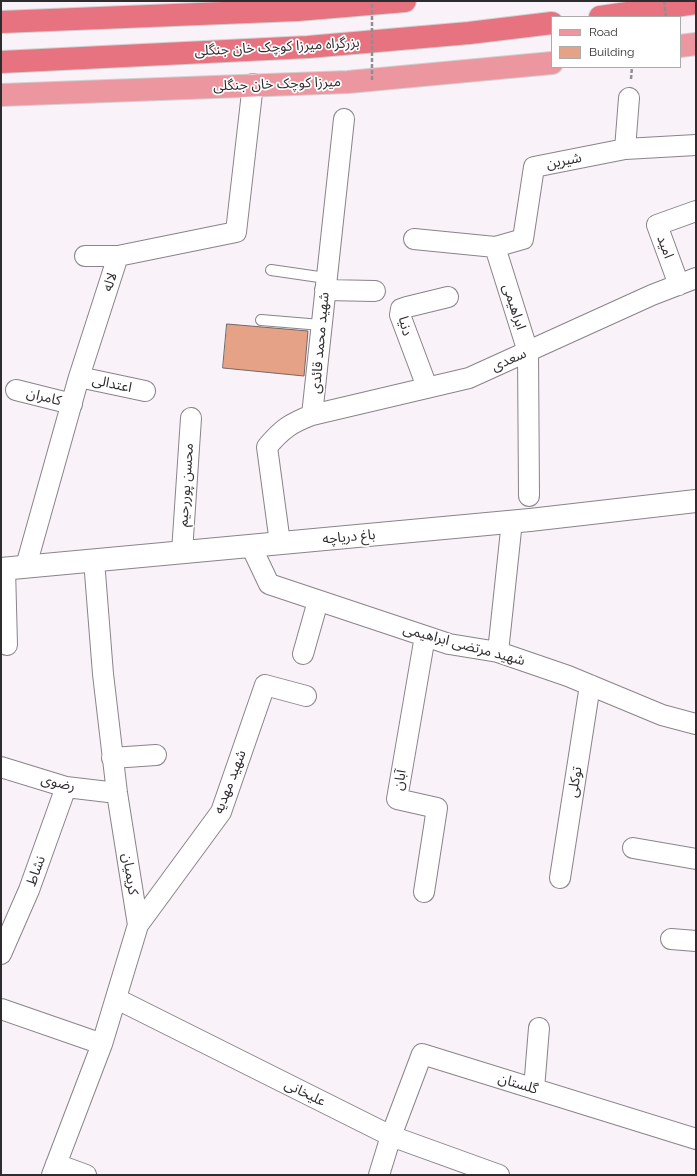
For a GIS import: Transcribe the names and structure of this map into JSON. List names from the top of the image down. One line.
{"streets":{"highway":["بزرگراه میرزا کوچک خان جنگلی"],"main road":["میرزا کوچک خان جنگلی"],"street":["شیرین","امید","لاله","ابراهیمی","دنیا","شهید محمد قائدی","سعدی","اعتدالی","کامران","محسن پوررحیم","باغ دریاچه","شهید مرتضی ابراهیمی","آبان","شهید مهدیه","توکلی","رضوی","نشاط","کریمیان","گلستان","علیخانی"]},"crossings":[["میرزا کوچک خان جنگلی","لاله"],["شیرین","ابراهیمی"],["امید","سعدی"],["لاله","اعتدالی"],["لاله","کامران"],["لاله","باغ دریاچه"],["ابراهیمی","سعدی"],["دنیا","سعدی"],["شهید محمد قائدی","سعدی"],["شهید محمد قائدی","باغ دریاچه"],["محسن پوررحیم","باغ دریاچه"],["باغ دریاچه","شهید مرتضی ابراهیمی"],["باغ دریاچه","کریمیان"],["شهید مرتضی ابراهیمی","آبان"],["شهید مرتضی ابراهیمی","توکلی"],["شهید مهدیه","کریمیان"],["رضوی","نشاط"],["رضوی","کریمیان"],["کریمیان","علیخانی"],["گلستان","علیخانی"]],"legend":["Road","Building"]}
